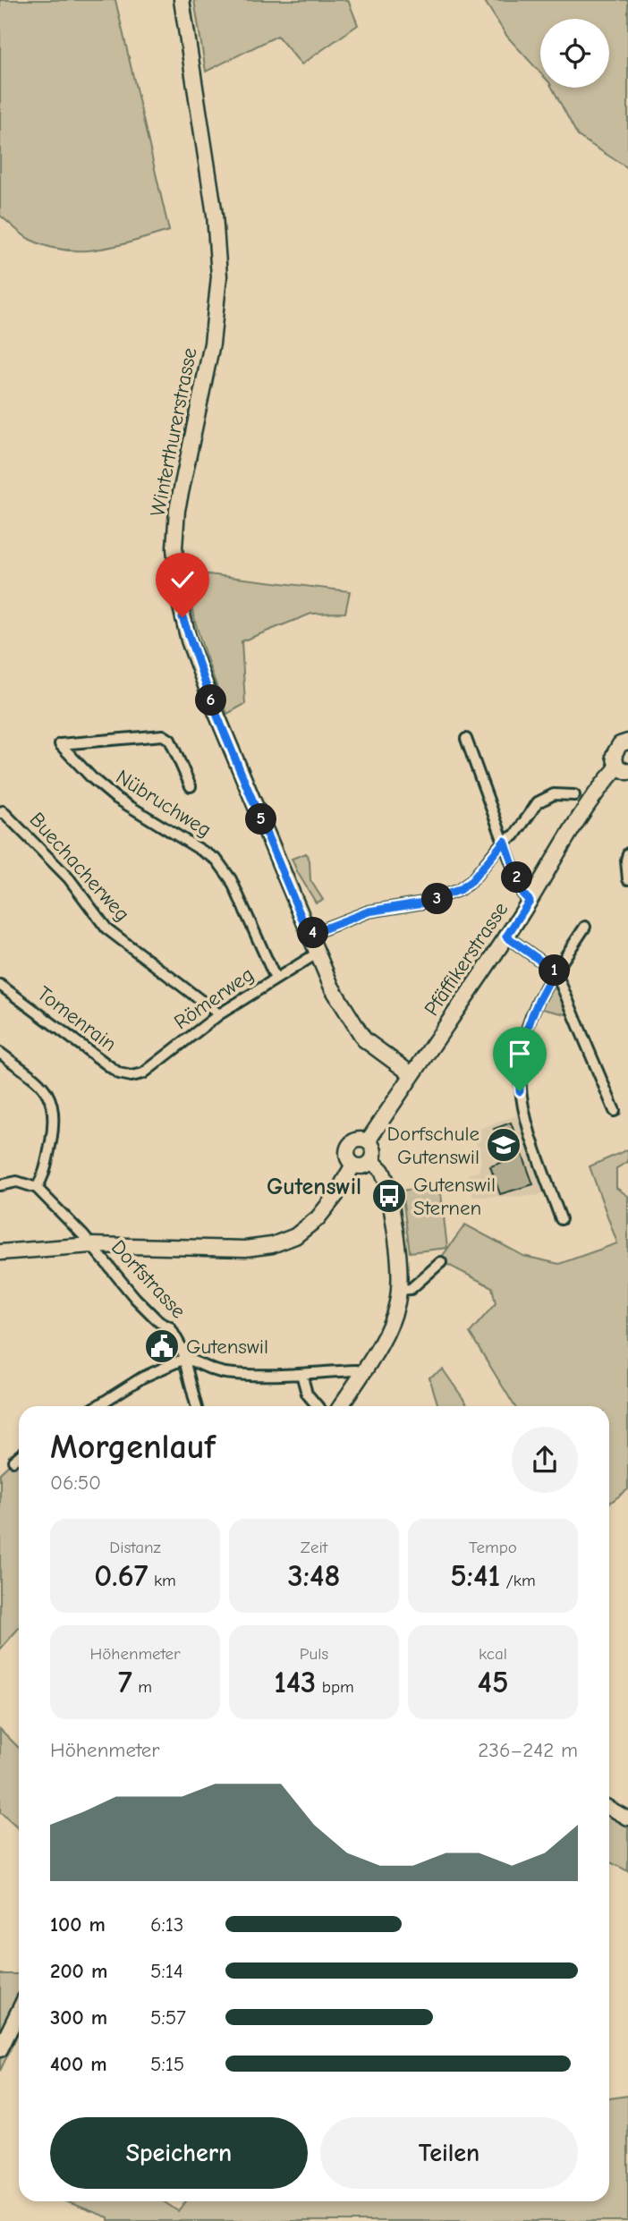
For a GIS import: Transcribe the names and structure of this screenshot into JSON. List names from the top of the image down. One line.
{"streets":{"main road":["Winterthurerstrasse","Pfäffikerstrasse"],"street":["Nübruchweg","Buechacherweg","Römerweg","Tomenrain","Dorfstrasse"]},"crossings":[["Winterthurerstrasse","Pfäffikerstrasse"],["Winterthurerstrasse","Römerweg"],["Nübruchweg","Römerweg"],["Buechacherweg","Römerweg"],["Römerweg","Tomenrain"]],"districts":["Gutenswil"],"places":{"school or university":["Dorfschule Gutenswil"],"bus stop":["Gutenswil Sternen"],"public building":["Gutenswil"]},"page":{"pins":["6","5","2","3","4","1"],"heading":["Morgenlauf","06:50"],"stats":[["Distanz","0.67 km"],["Zeit","3:48"],["Tempo","5:41 /km"],["Höhenmeter","7 m"],["Puls","143 bpm"],["kcal","45"]],"chart":["Höhenmeter","236–242 m"],"list":[{"name":"100 m","note":"6:13"},{"name":"200 m","note":"5:14"},{"name":"300 m","note":"5:57"},{"name":"400 m","note":"5:15"}],"buttons":["Speichern","Teilen"]}}
